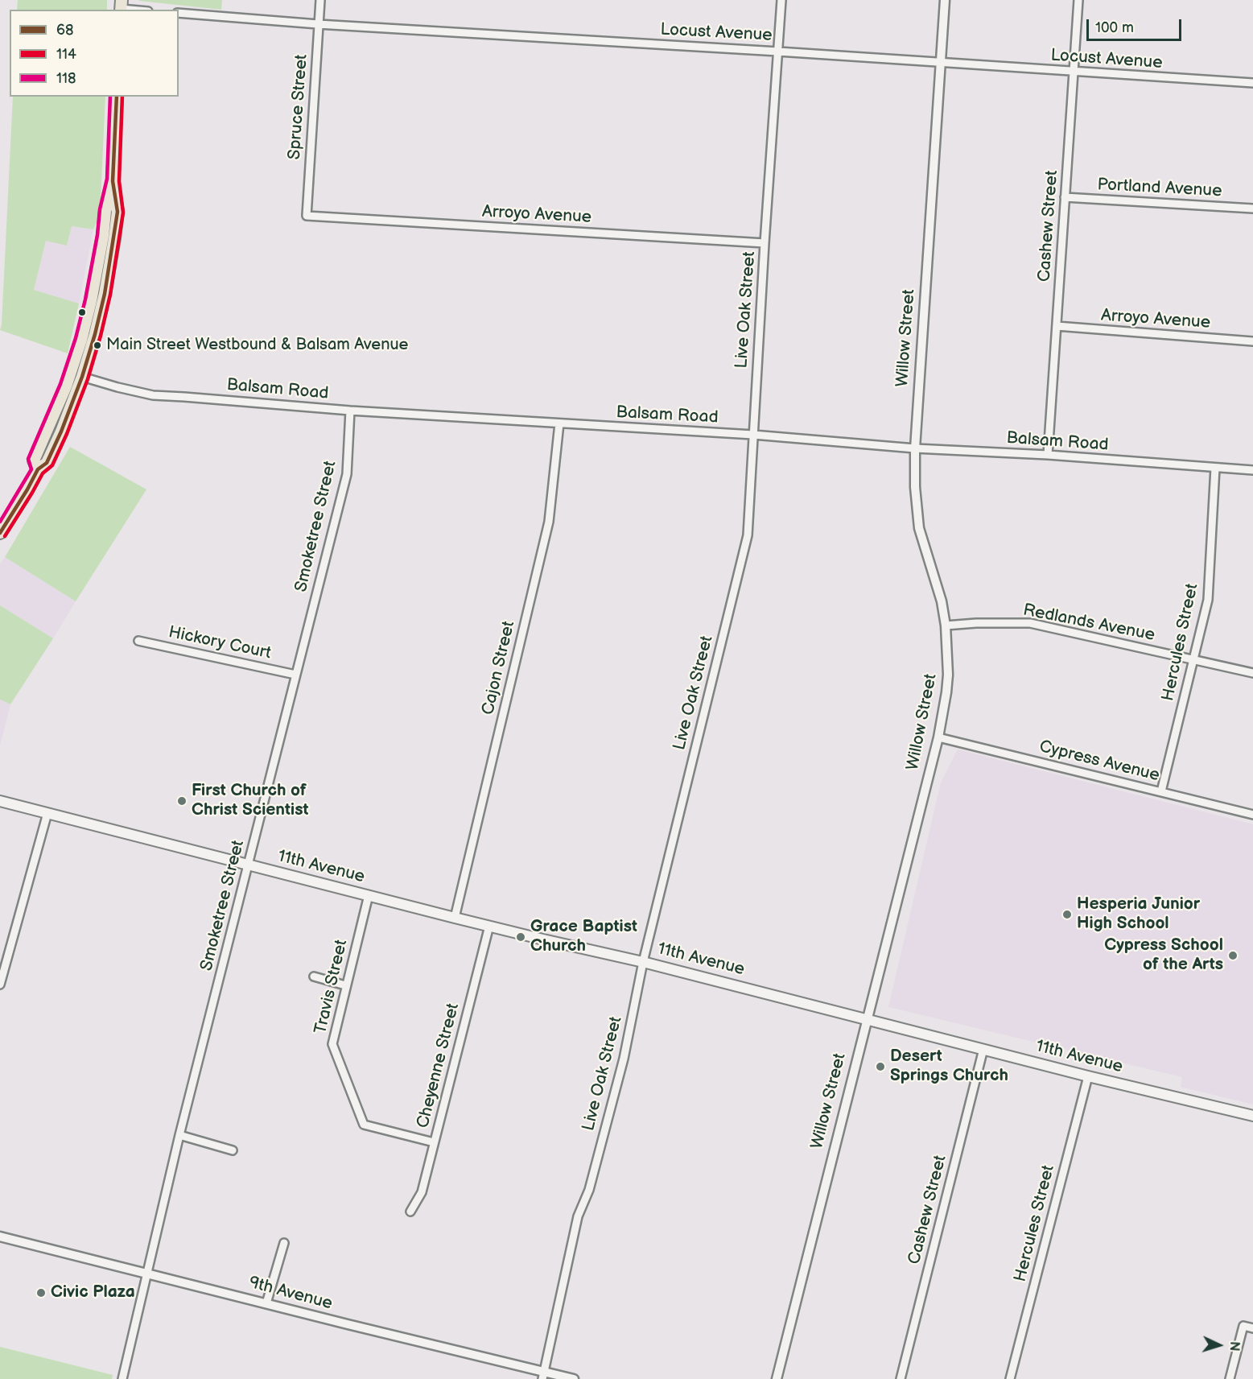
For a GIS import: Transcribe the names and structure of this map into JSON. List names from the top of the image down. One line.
{"streets":{"main road":["11th Avenue"],"street":["Locust Avenue","Spruce Street","Portland Avenue","Arroyo Avenue","Cashew Street","Live Oak Street","Willow Street","Balsam Road","Smoketree Street","Redlands Avenue","Hercules Street","Hickory Court","Cajon Street","Cypress Avenue","Travis Street","Cheyenne Street","9th Avenue"]},"crossings":[["Locust Avenue","Spruce Street"],["Locust Avenue","Cashew Street"],["Locust Avenue","Live Oak Street"],["Locust Avenue","Willow Street"],["Spruce Street","Arroyo Avenue"],["Portland Avenue","Cashew Street"],["Arroyo Avenue","Cashew Street"],["Arroyo Avenue","Live Oak Street"],["Cashew Street","Balsam Road"],["Cashew Street","11th Avenue"],["Live Oak Street","Balsam Road"],["Live Oak Street","11th Avenue"],["Live Oak Street","9th Avenue"],["Willow Street","Balsam Road"],["Willow Street","Redlands Avenue"],["Willow Street","Cypress Avenue"],["Willow Street","11th Avenue"],["Balsam Road","Smoketree Street"],["Balsam Road","Hercules Street"],["Balsam Road","Cajon Street"],["Smoketree Street","Hickory Court"],["Smoketree Street","11th Avenue"],["Smoketree Street","9th Avenue"],["Redlands Avenue","Hercules Street"],["Hercules Street","Cypress Avenue"],["Hercules Street","11th Avenue"],["Cajon Street","11th Avenue"],["11th Avenue","Travis Street"],["11th Avenue","Cheyenne Street"],["Travis Street","Cheyenne Street"]],"places":["Main Street Westbound & Balsam Avenue","First Church of Christ Scientist","Hesperia Junior High School","Grace Baptist Church","Cypress School of the Arts","Desert Springs Church","Civic Plaza"],"lines":["transit line 68","transit line 114","transit line 118"],"legend":["68","114","118"],"scale_bar":"100 m","north":"right"}
